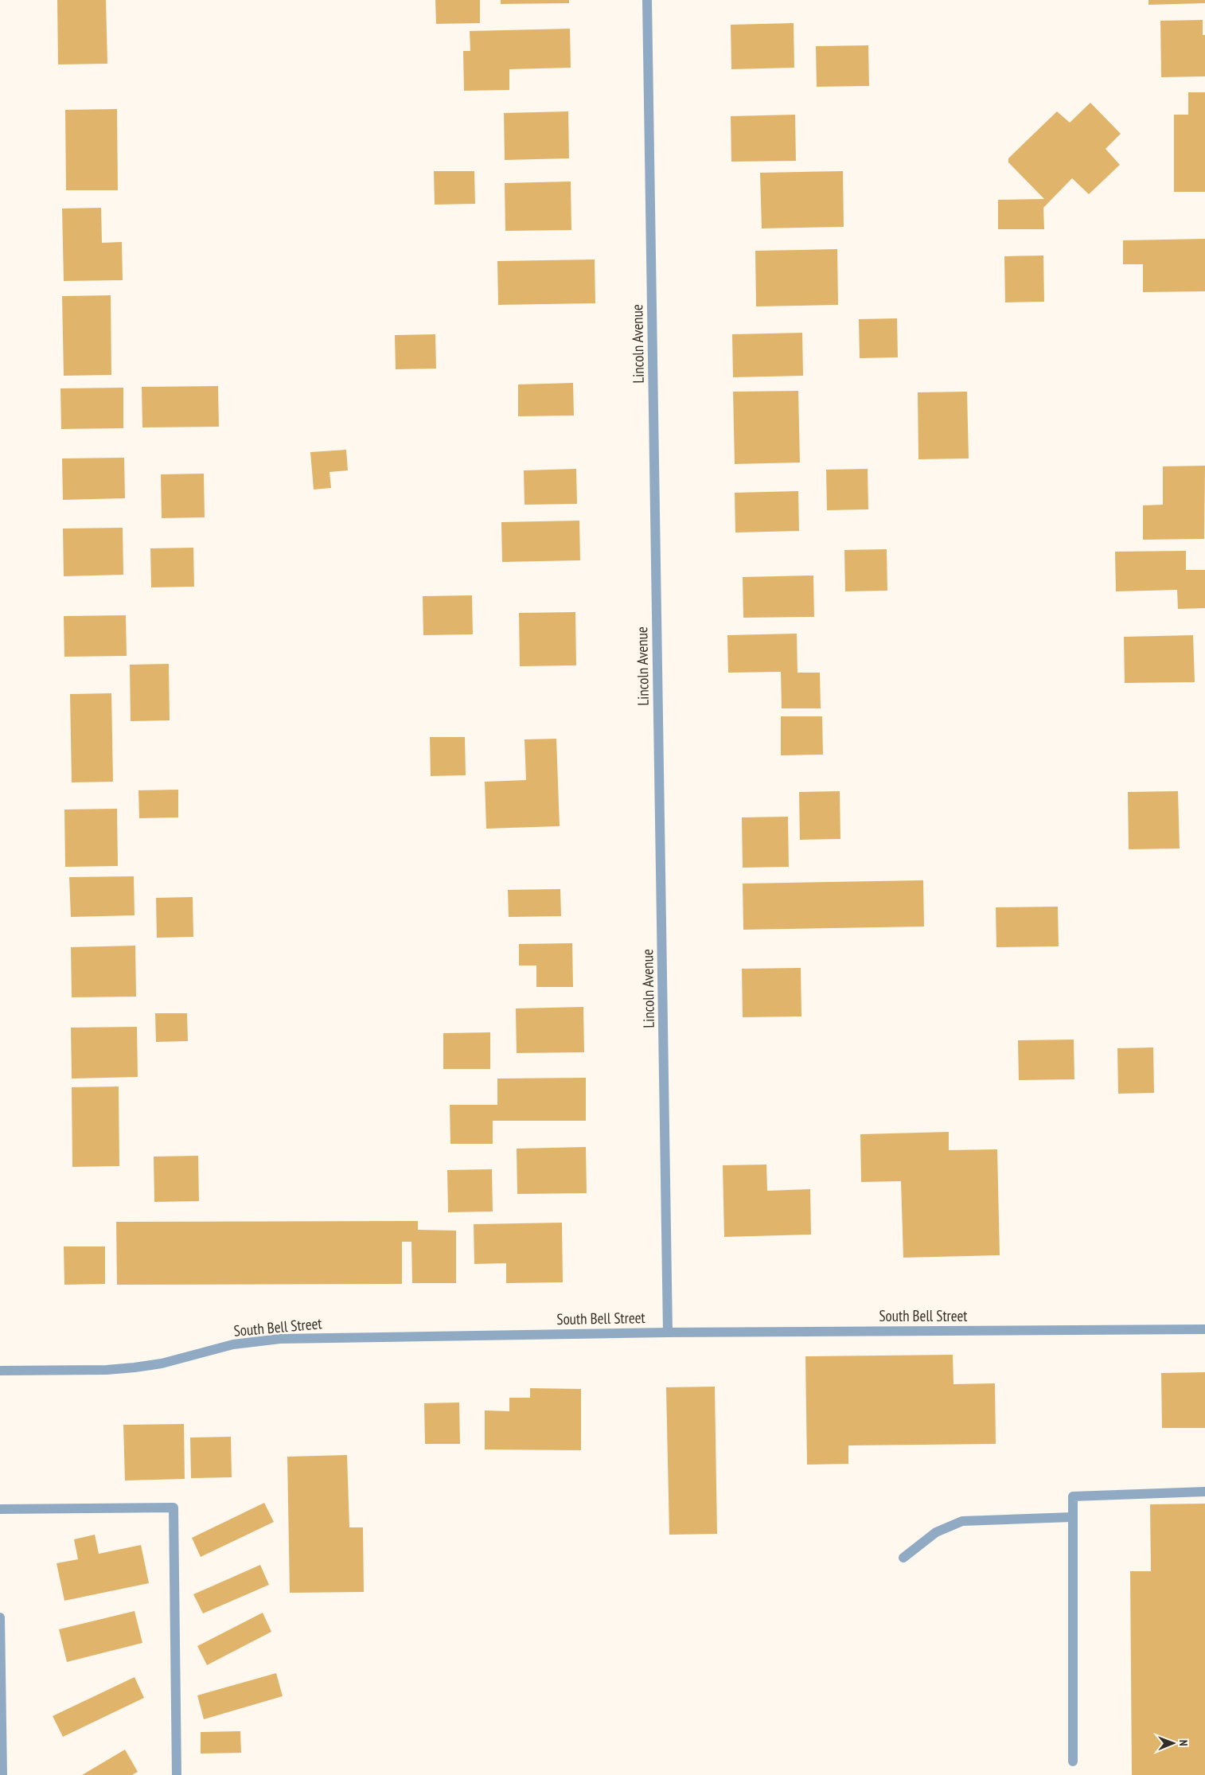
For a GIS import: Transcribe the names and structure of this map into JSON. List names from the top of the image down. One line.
{"streets":{"street":["Lincoln Avenue","South Bell Street"]},"crossings":[["Lincoln Avenue","South Bell Street"]],"north":"right"}
